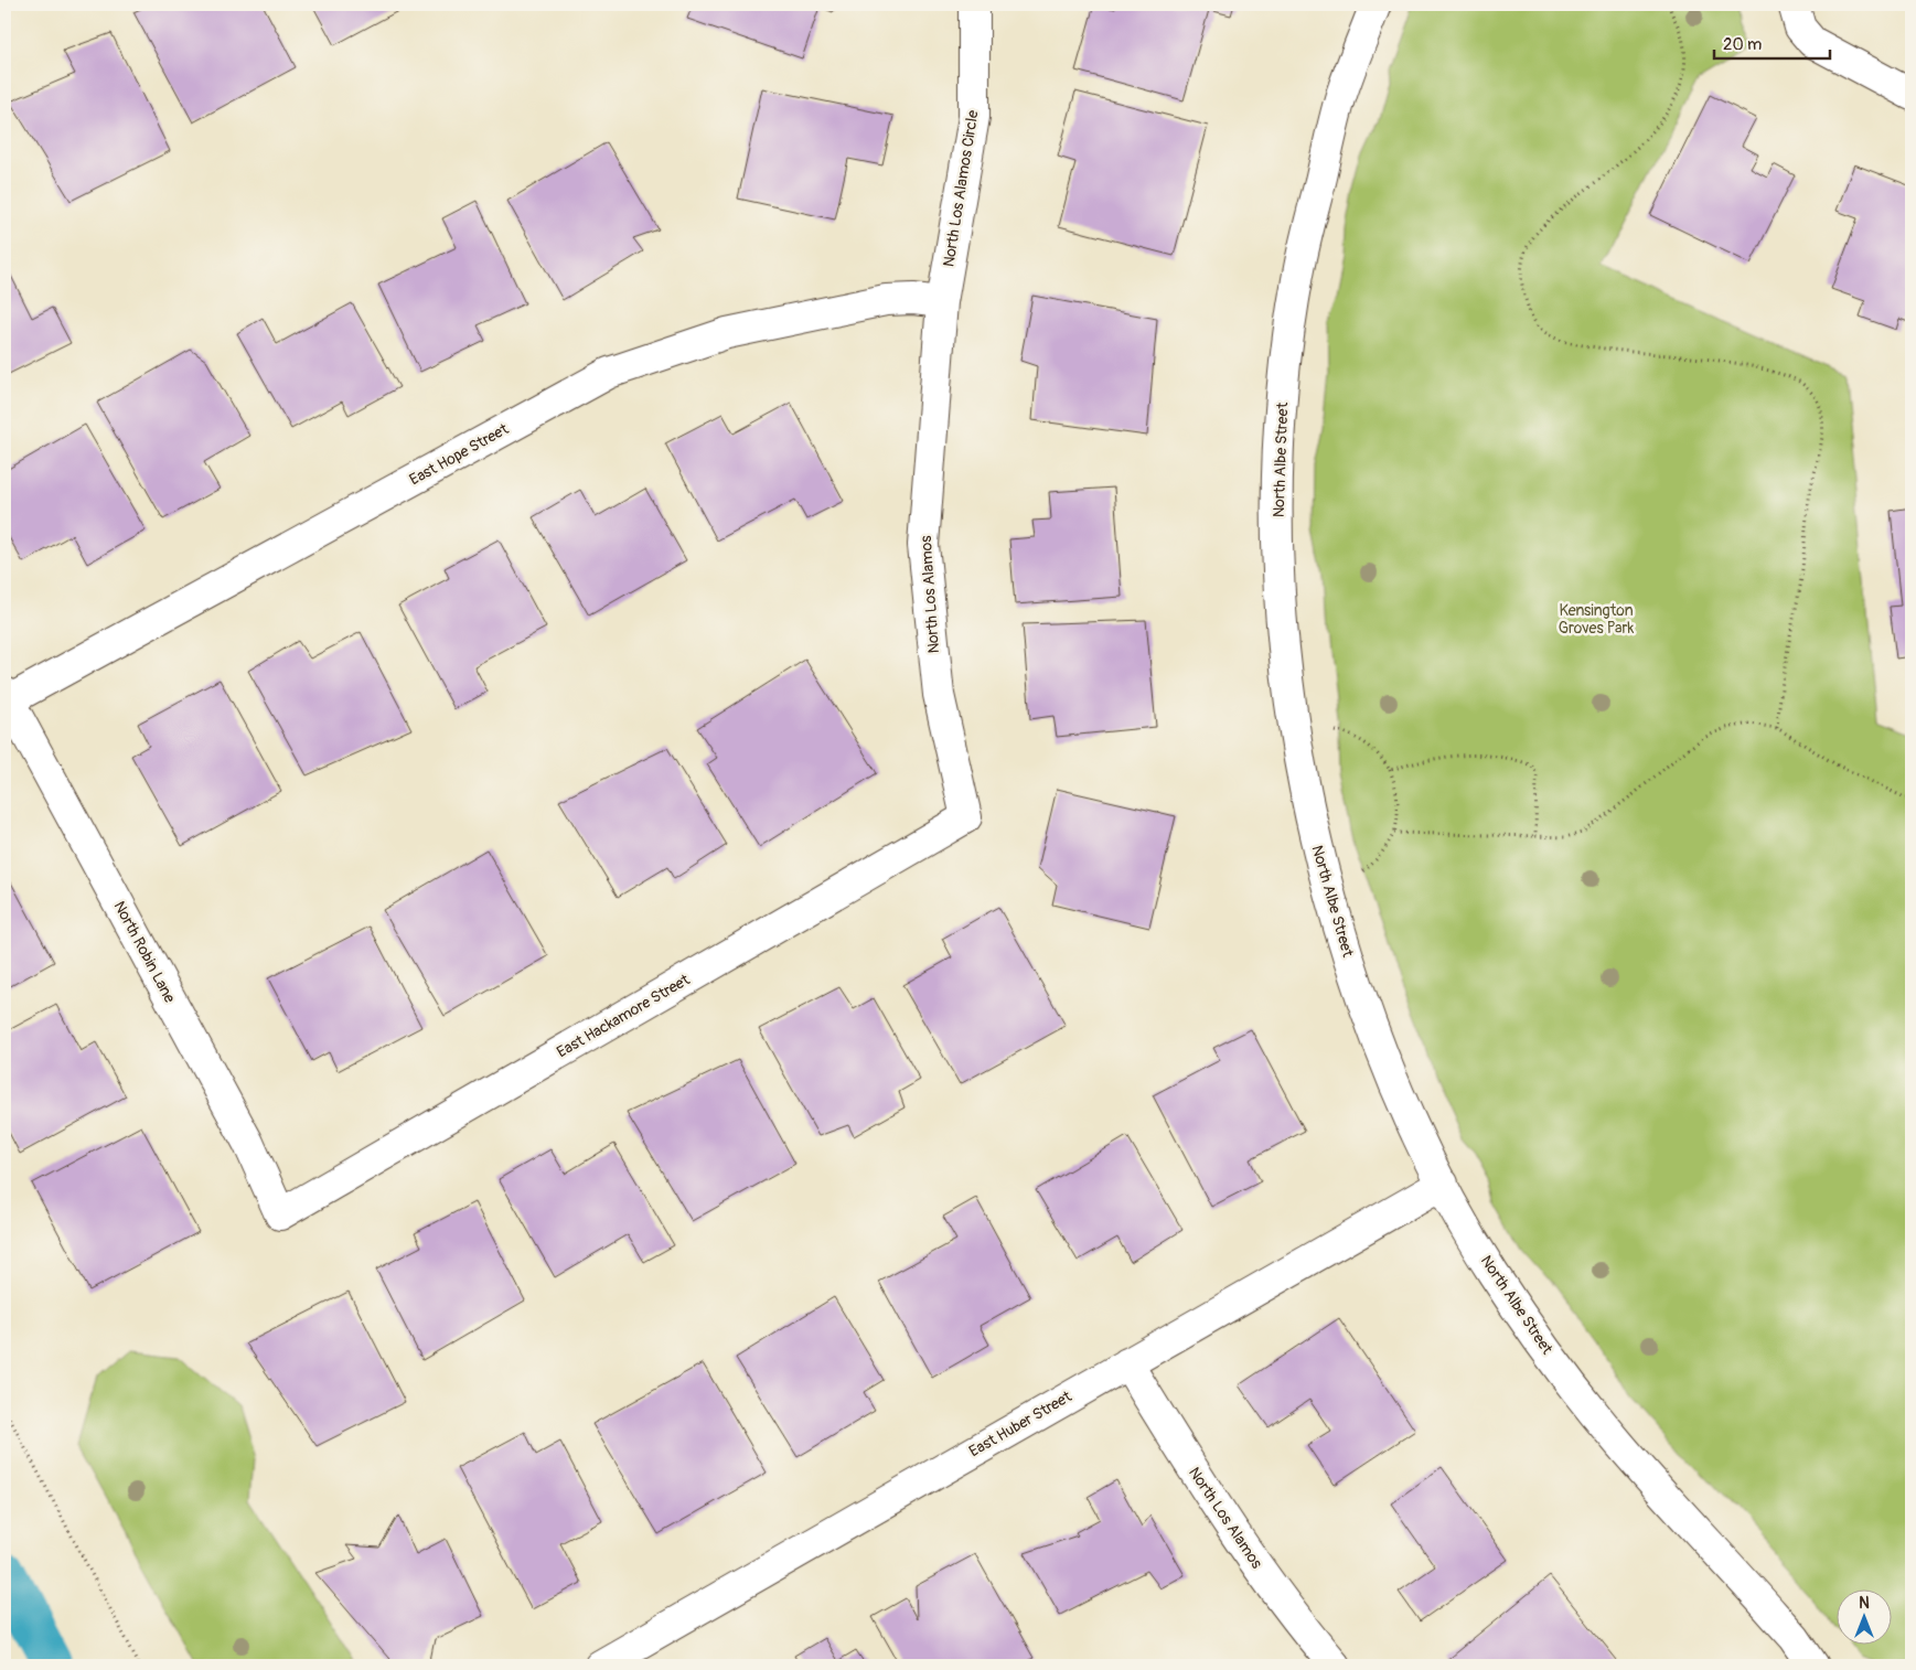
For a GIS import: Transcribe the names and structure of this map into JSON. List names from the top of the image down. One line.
{"streets":{"street":["North Los Alamos Circle","East Hope Street","North Albe Street","North Los Alamos","North Robin Lane","East Hackamore Street","East Huber Street"]},"crossings":[["North Los Alamos Circle","East Hope Street"],["North Los Alamos Circle","North Los Alamos"],["East Hope Street","North Los Alamos"],["East Hope Street","North Robin Lane"],["North Albe Street","East Huber Street"],["North Los Alamos","East Hackamore Street"],["North Los Alamos","East Huber Street"],["North Robin Lane","East Hackamore Street"]],"parks":["Kensington Groves Park"],"scale_bar":"20 m","north":"top"}
